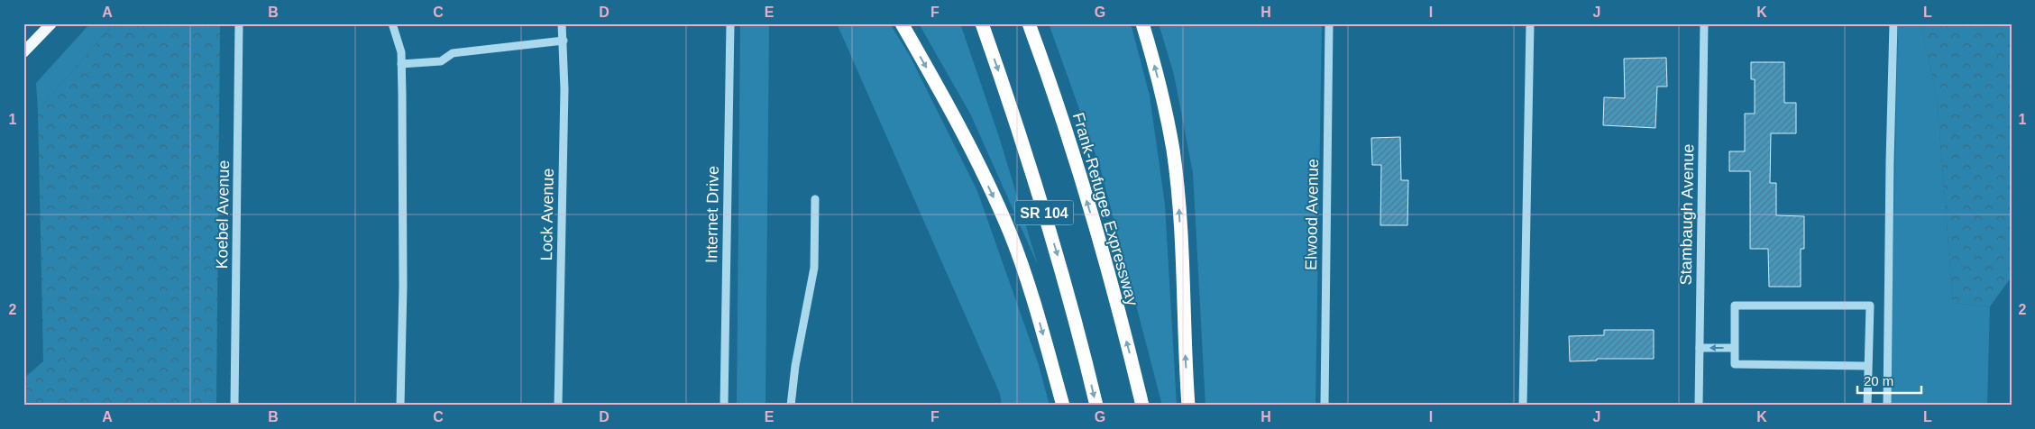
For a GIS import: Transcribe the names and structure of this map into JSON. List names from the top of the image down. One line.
{"streets":{"highway":["Frank-Refugee Expressway","SR 104"],"street":["Koebel Avenue","Lock Avenue","Internet Drive","Elwood Avenue","Stambaugh Avenue"]},"scale_bar":"20 m","grid":{"columns":["A","B","C","D","E","F","G","H","I","J","K","L"],"rows":["1","2"]}}
